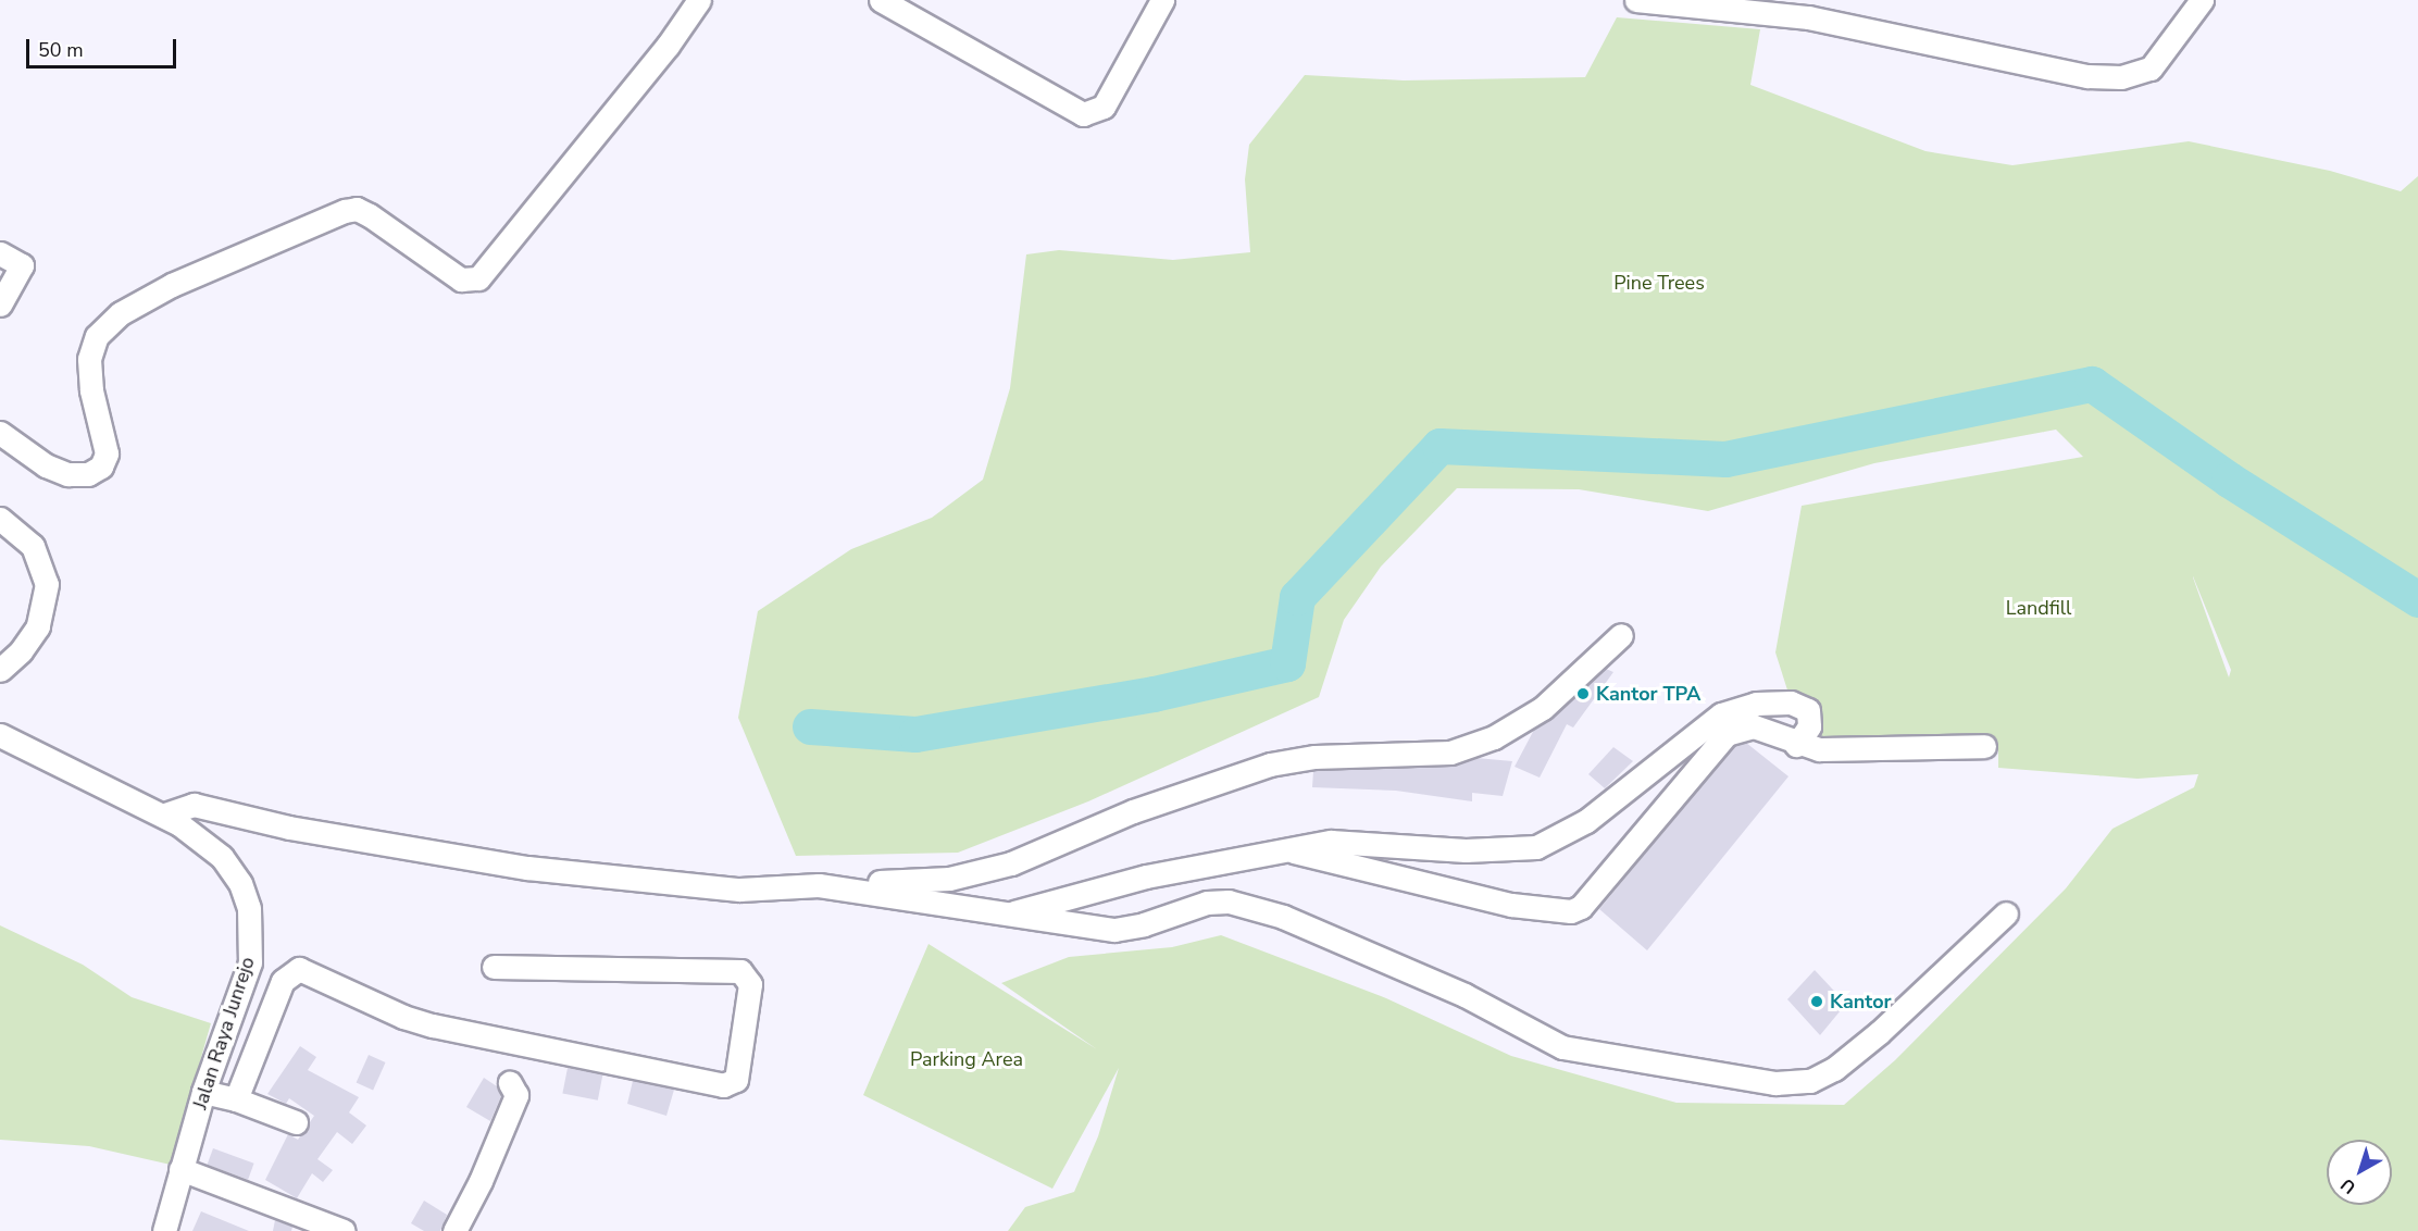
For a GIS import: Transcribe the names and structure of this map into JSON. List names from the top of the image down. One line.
{"streets":{"street":["Jalan Raya Junrejo"]},"parks":["Pine Trees","Landfill","Parking Area"],"places":["Kantor TPA","Kantor"],"scale_bar":"50 m","north":"bottom left"}
